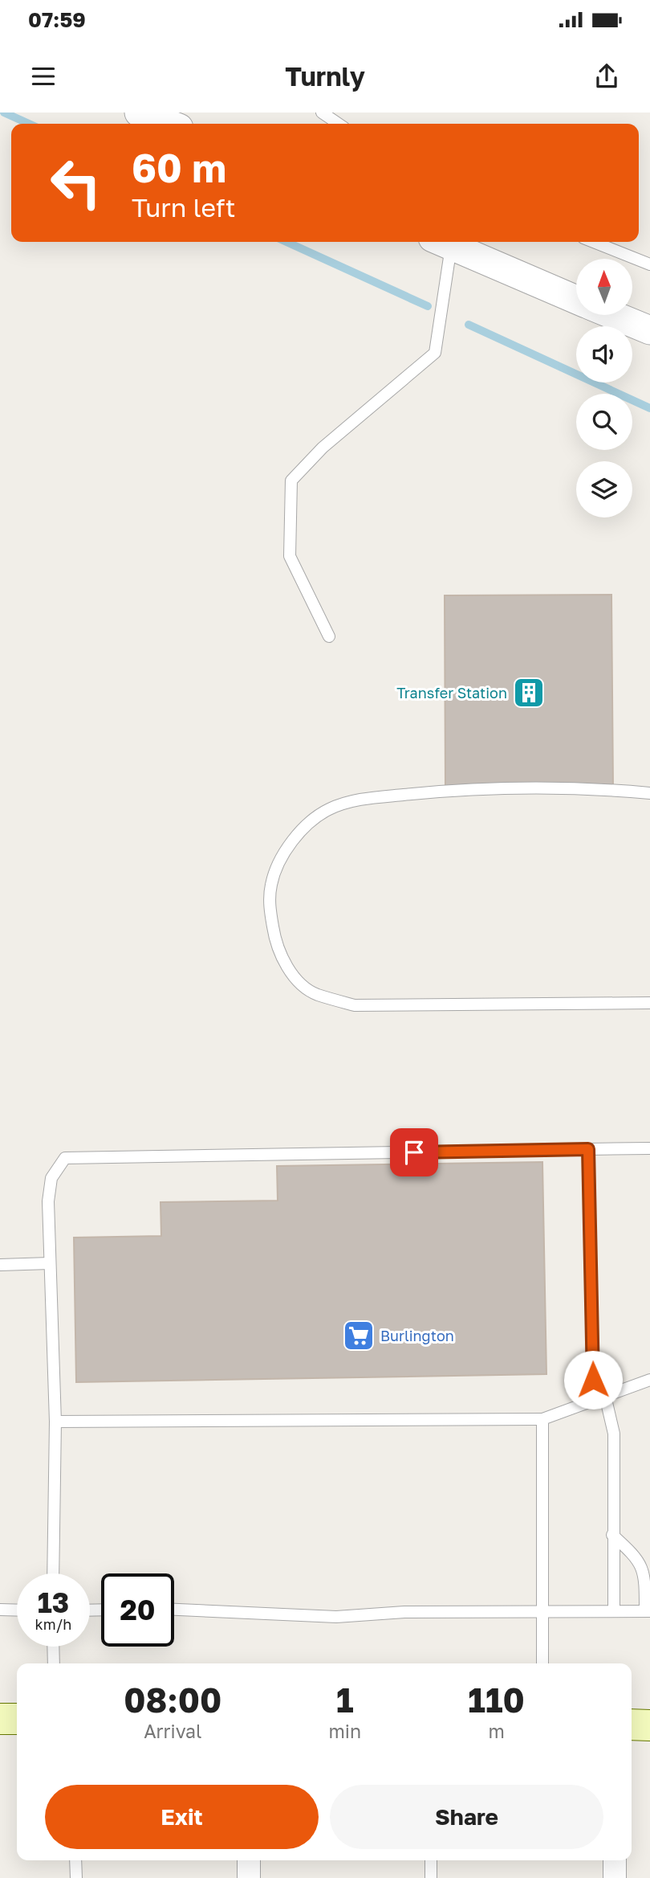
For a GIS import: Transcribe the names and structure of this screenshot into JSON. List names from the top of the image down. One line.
{"places":{"building":["Transfer Station"],"supermarket":["Burlington"]},"north":"top","page":{"status":"07:59","header":"Turnly","turn":["60 m","Turn left"],"speed":"13 km/h","limit":"20","eta":["08:00","Arrival","1","min","110","m"],"buttons":["Exit","Share"]}}
